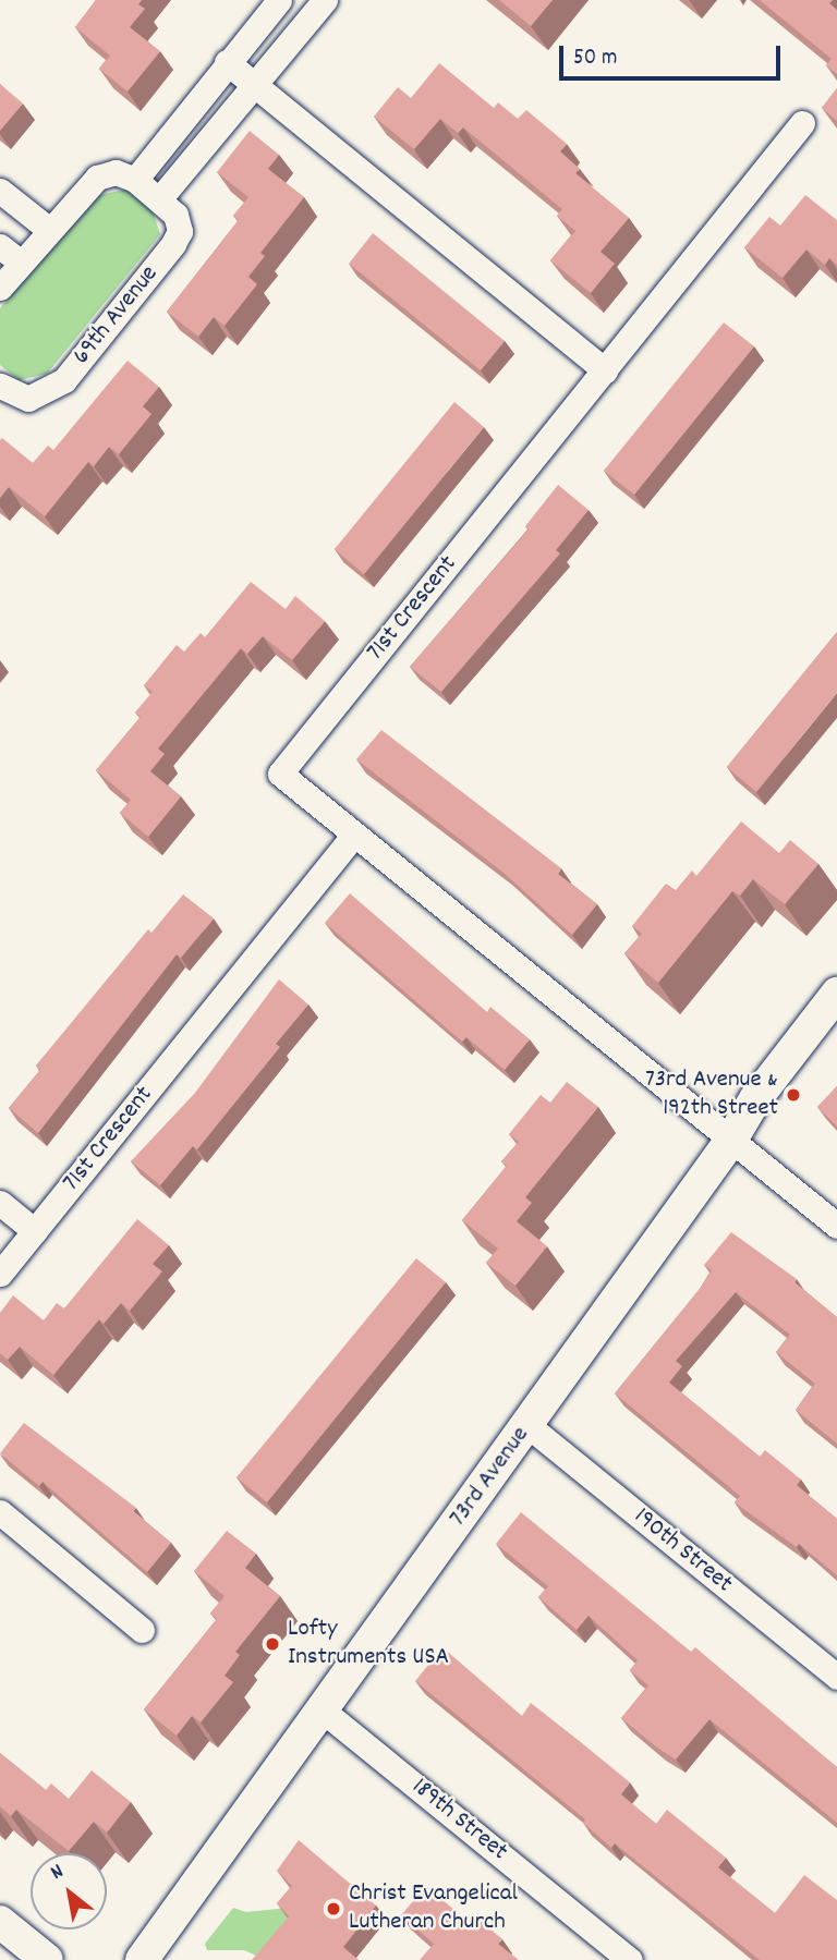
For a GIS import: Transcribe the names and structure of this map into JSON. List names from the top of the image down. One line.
{"streets":{"street":["69th Avenue","71st Crescent","73rd Avenue","190th Street","189th Street"]},"crossings":[["71st Crescent","73rd Avenue"],["73rd Avenue","190th Street"],["73rd Avenue","189th Street"]],"places":["73rd Avenue & 192th Street","Lofty Instruments USA","Christ Evangelical Lutheran Church"],"scale_bar":"50 m","north":"top left"}
